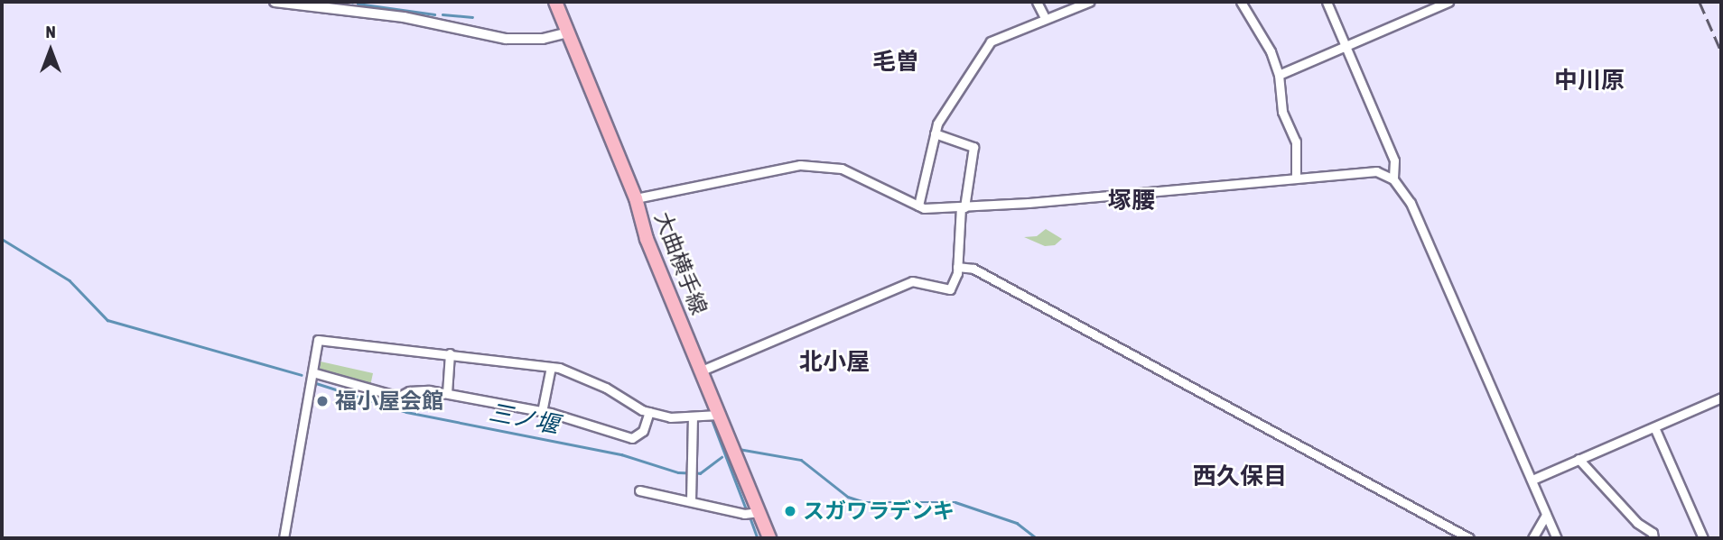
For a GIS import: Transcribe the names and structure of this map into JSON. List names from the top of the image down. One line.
{"streets":{"main road":["大曲横手線"]},"districts":["毛曽","中川原","塚腰","北小屋","西久保目"],"water":["三ノ堰"],"places":["福小屋会館","スガワラデンキ"],"north":"top"}
